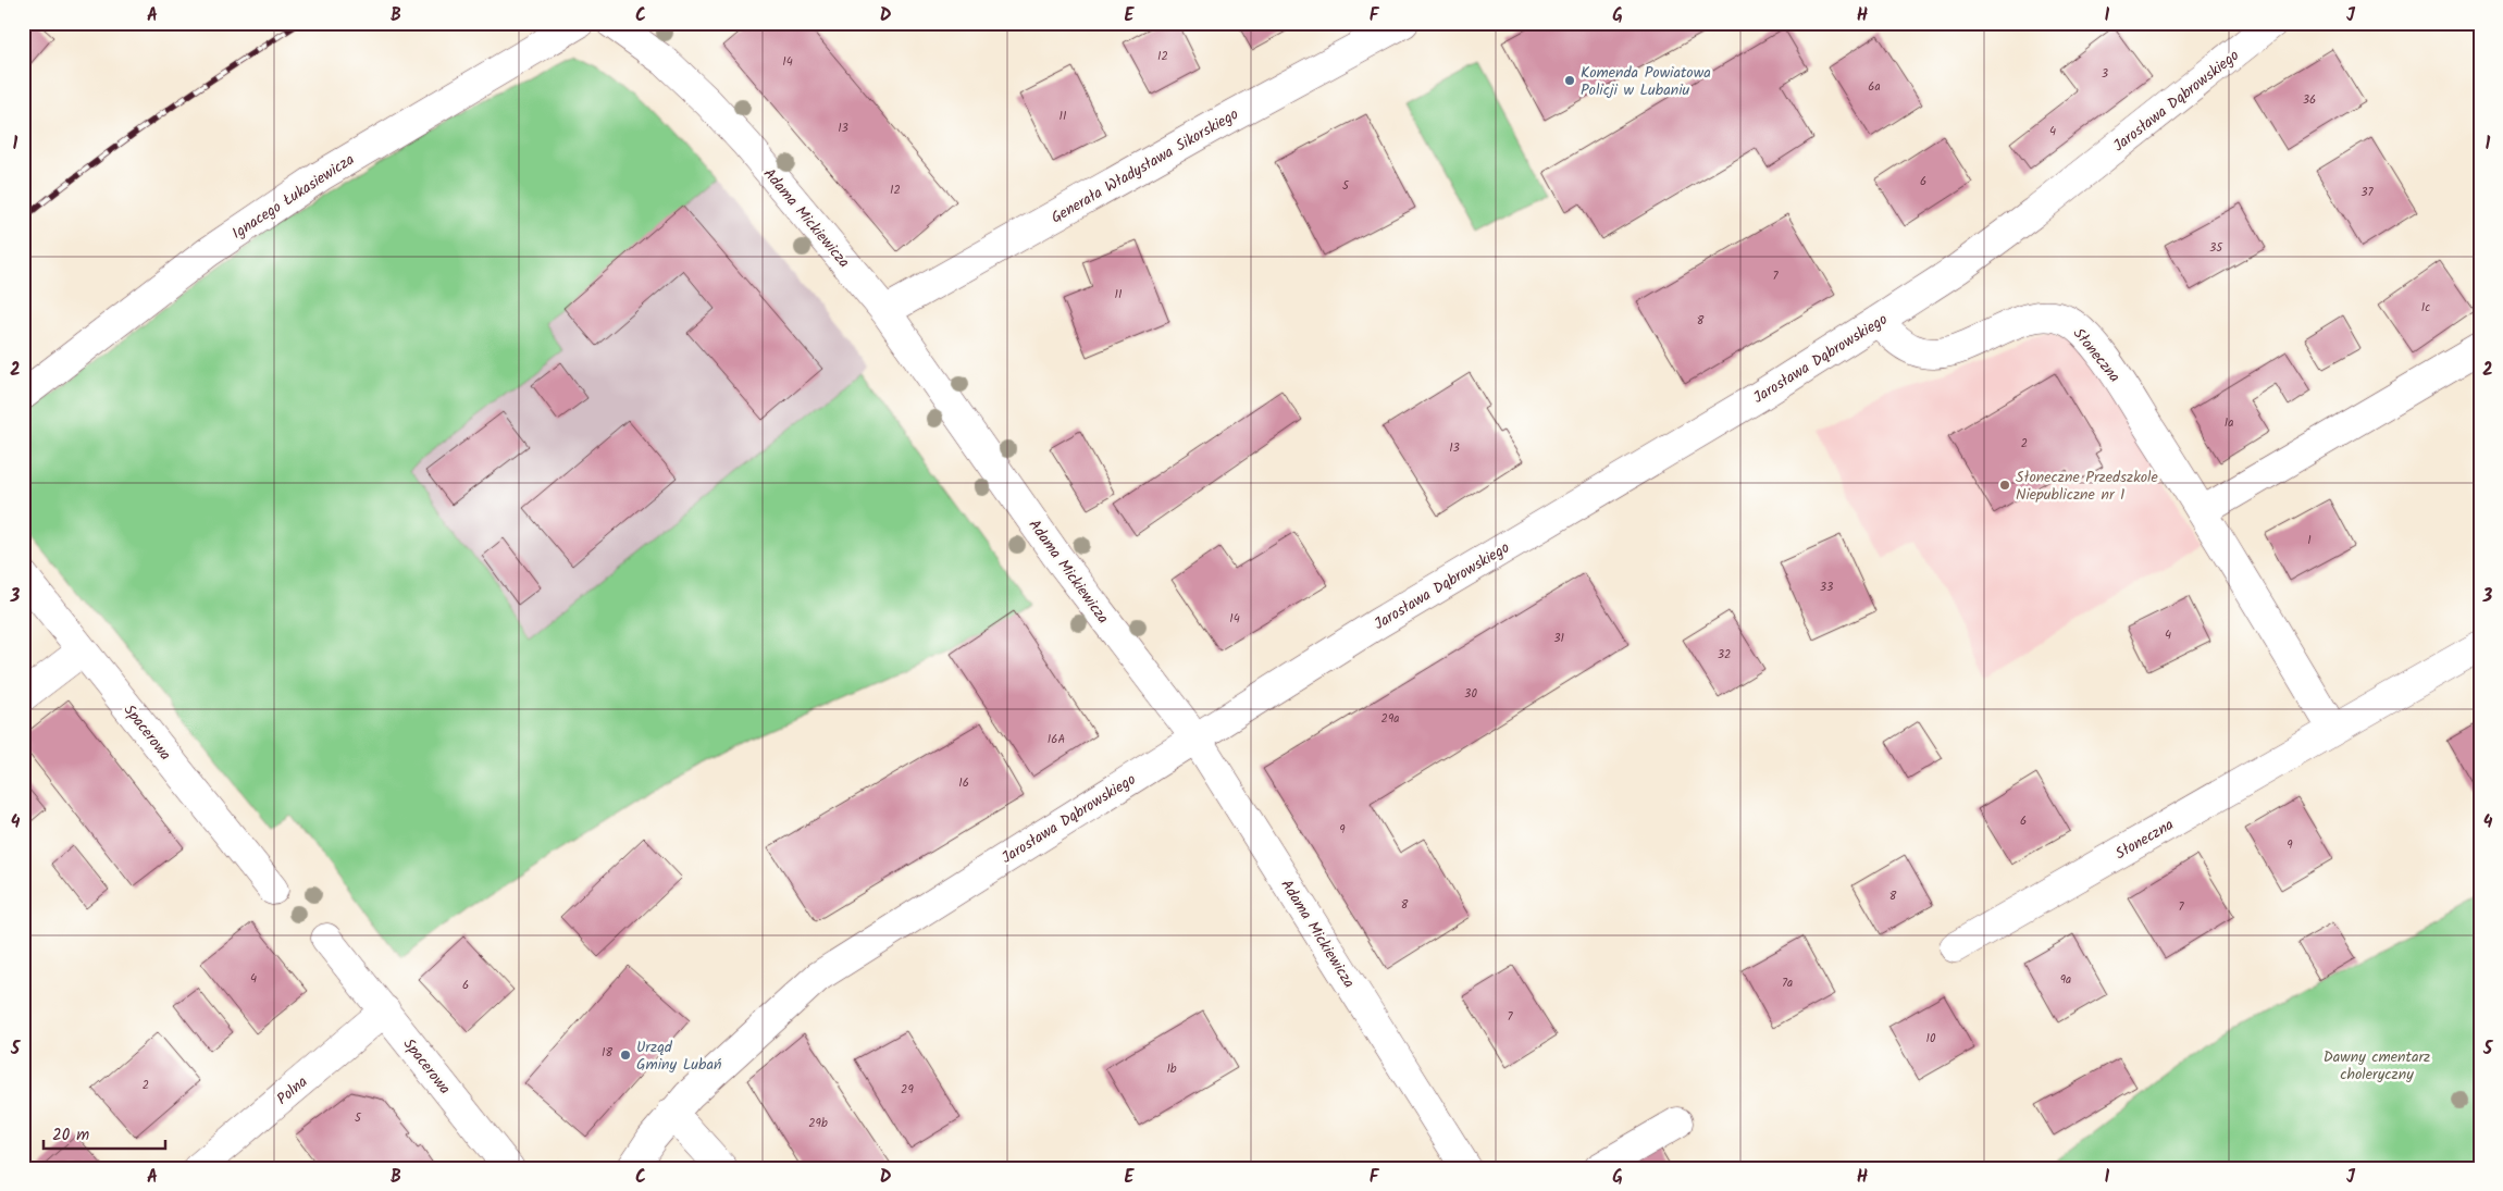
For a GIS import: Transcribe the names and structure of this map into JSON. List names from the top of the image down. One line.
{"streets":{"street":["Jarosława Dąbrowskiego","Generała Władysława Sikorskiego","Ignacego Łukasiewicza","Adama Mickiewicza","Słoneczna","Spacerowa","Polna"]},"crossings":[["Jarosława Dąbrowskiego","Adama Mickiewicza"],["Jarosława Dąbrowskiego","Słoneczna"],["Generała Władysława Sikorskiego","Adama Mickiewicza"],["Spacerowa","Polna"]],"parks":["Dawny cmentarz choleryczny"],"places":["Komenda Powiatowa Policji w Lubaniu","Słoneczne Przedszkole Niepubliczne nr 1","Urząd Gminy Lubań"],"house_numbers":["12","14","3","6a","36","11","13","4","6","5","12","37","35","7","11","1c","8","1a","2","13","1","33","14","4","31","32","30","29a","16A","16","6","9","9","8","8","7","4","9a","7a","6","7","10","18","1b","2","29","5","29b"],"scale_bar":"20 m","grid":{"columns":["A","B","C","D","E","F","G","H","I","J"],"rows":["1","2","3","4","5"]}}
